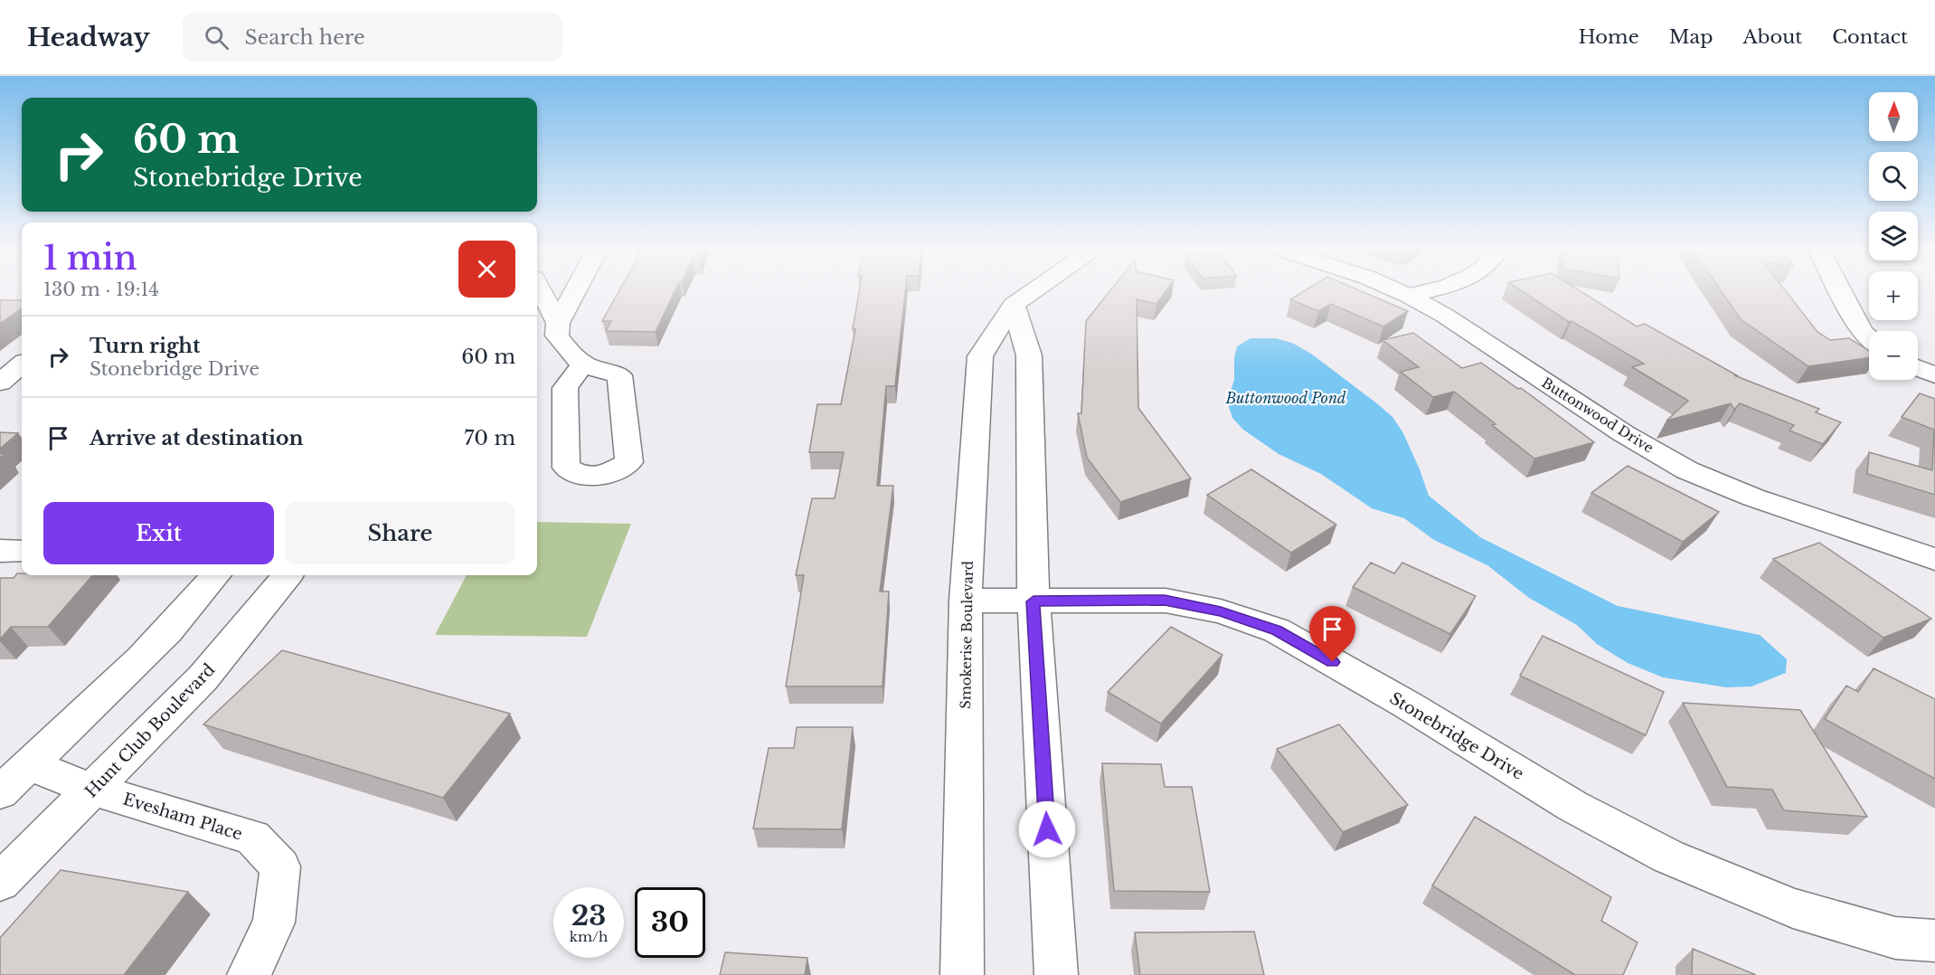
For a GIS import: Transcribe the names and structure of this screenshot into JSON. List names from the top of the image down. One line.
{"streets":{"street":["Buttonwood Drive","Smokerise Boulevard","Hunt Club Boulevard","Stonebridge Drive","Evesham Place"]},"crossings":[["Smokerise Boulevard","Stonebridge Drive"],["Hunt Club Boulevard","Evesham Place"]],"water":["Buttonwood Pond"],"north":"top","page":{"header":"Headway","search":"Search here","nav":["Home","Map","About","Contact"],"map_buttons":["+","−"],"turn":["60 m","Stonebridge Drive"],"heading":["1 min","130 m · 19:14"],"list":[{"name":"Turn right","note":"Stonebridge Drive","value":"60 m"},{"name":"Arrive at destination","value":"70 m"}],"buttons":["Exit","Share"],"speed":"23 km/h","limit":"30"}}
